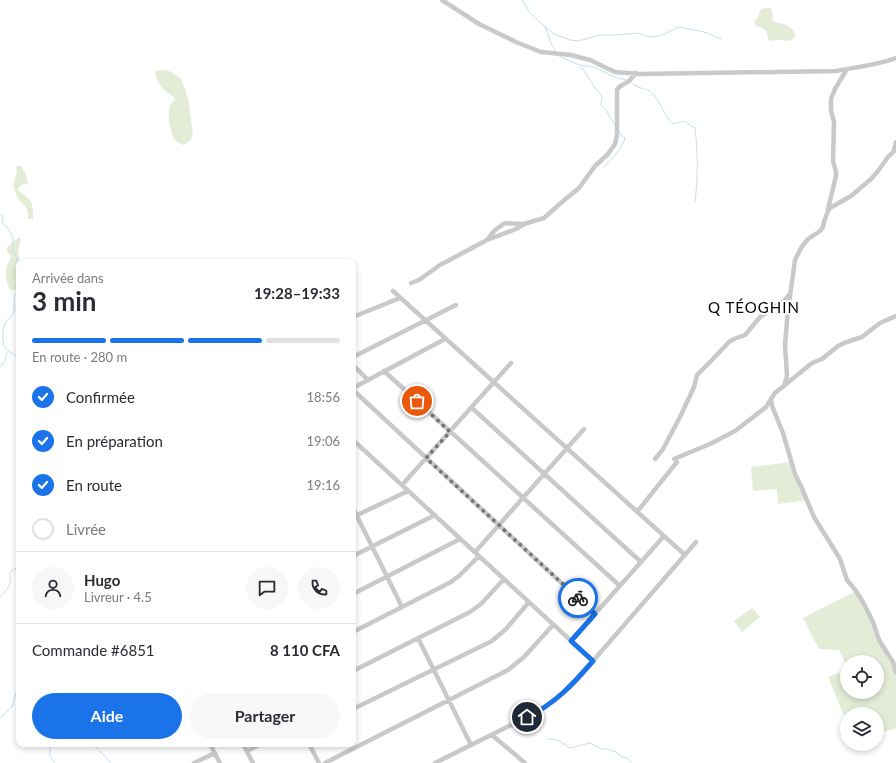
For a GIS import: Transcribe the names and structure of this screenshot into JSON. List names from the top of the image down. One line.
{"districts":["Q TÉOGHIN"],"page":{"heading":["3 min","Arrivée dans","19:28–19:33"],"panel":["Hugo","Livreur · 4.5","Commande #6851","8 110 CFA"],"bar":"En route · 280 m","list":[["Confirmée","18:56"],["En préparation","19:06"],["En route","19:16"],"Livrée"],"buttons":["Aide","Partager"]}}
